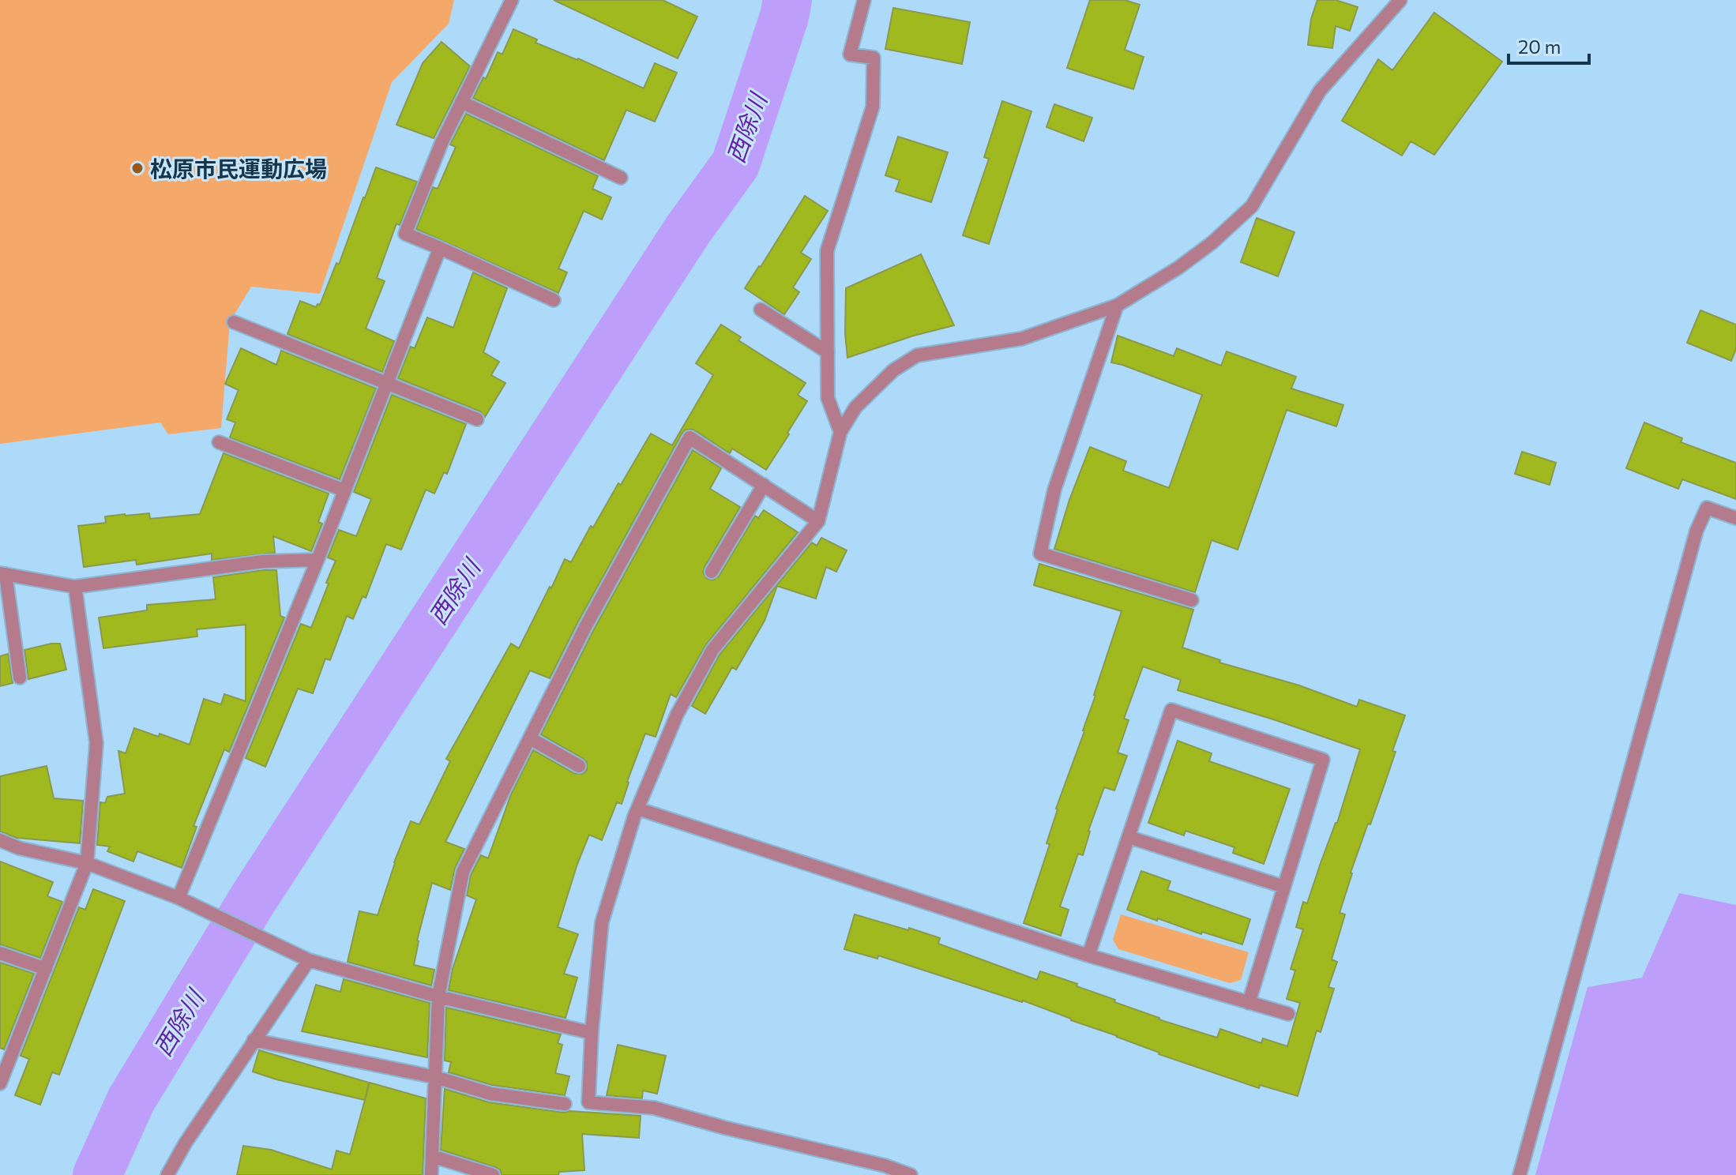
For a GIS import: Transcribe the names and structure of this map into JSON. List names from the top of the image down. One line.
{"water":["西除川"],"places":["松原市民運動広場"],"scale_bar":"20 m"}
